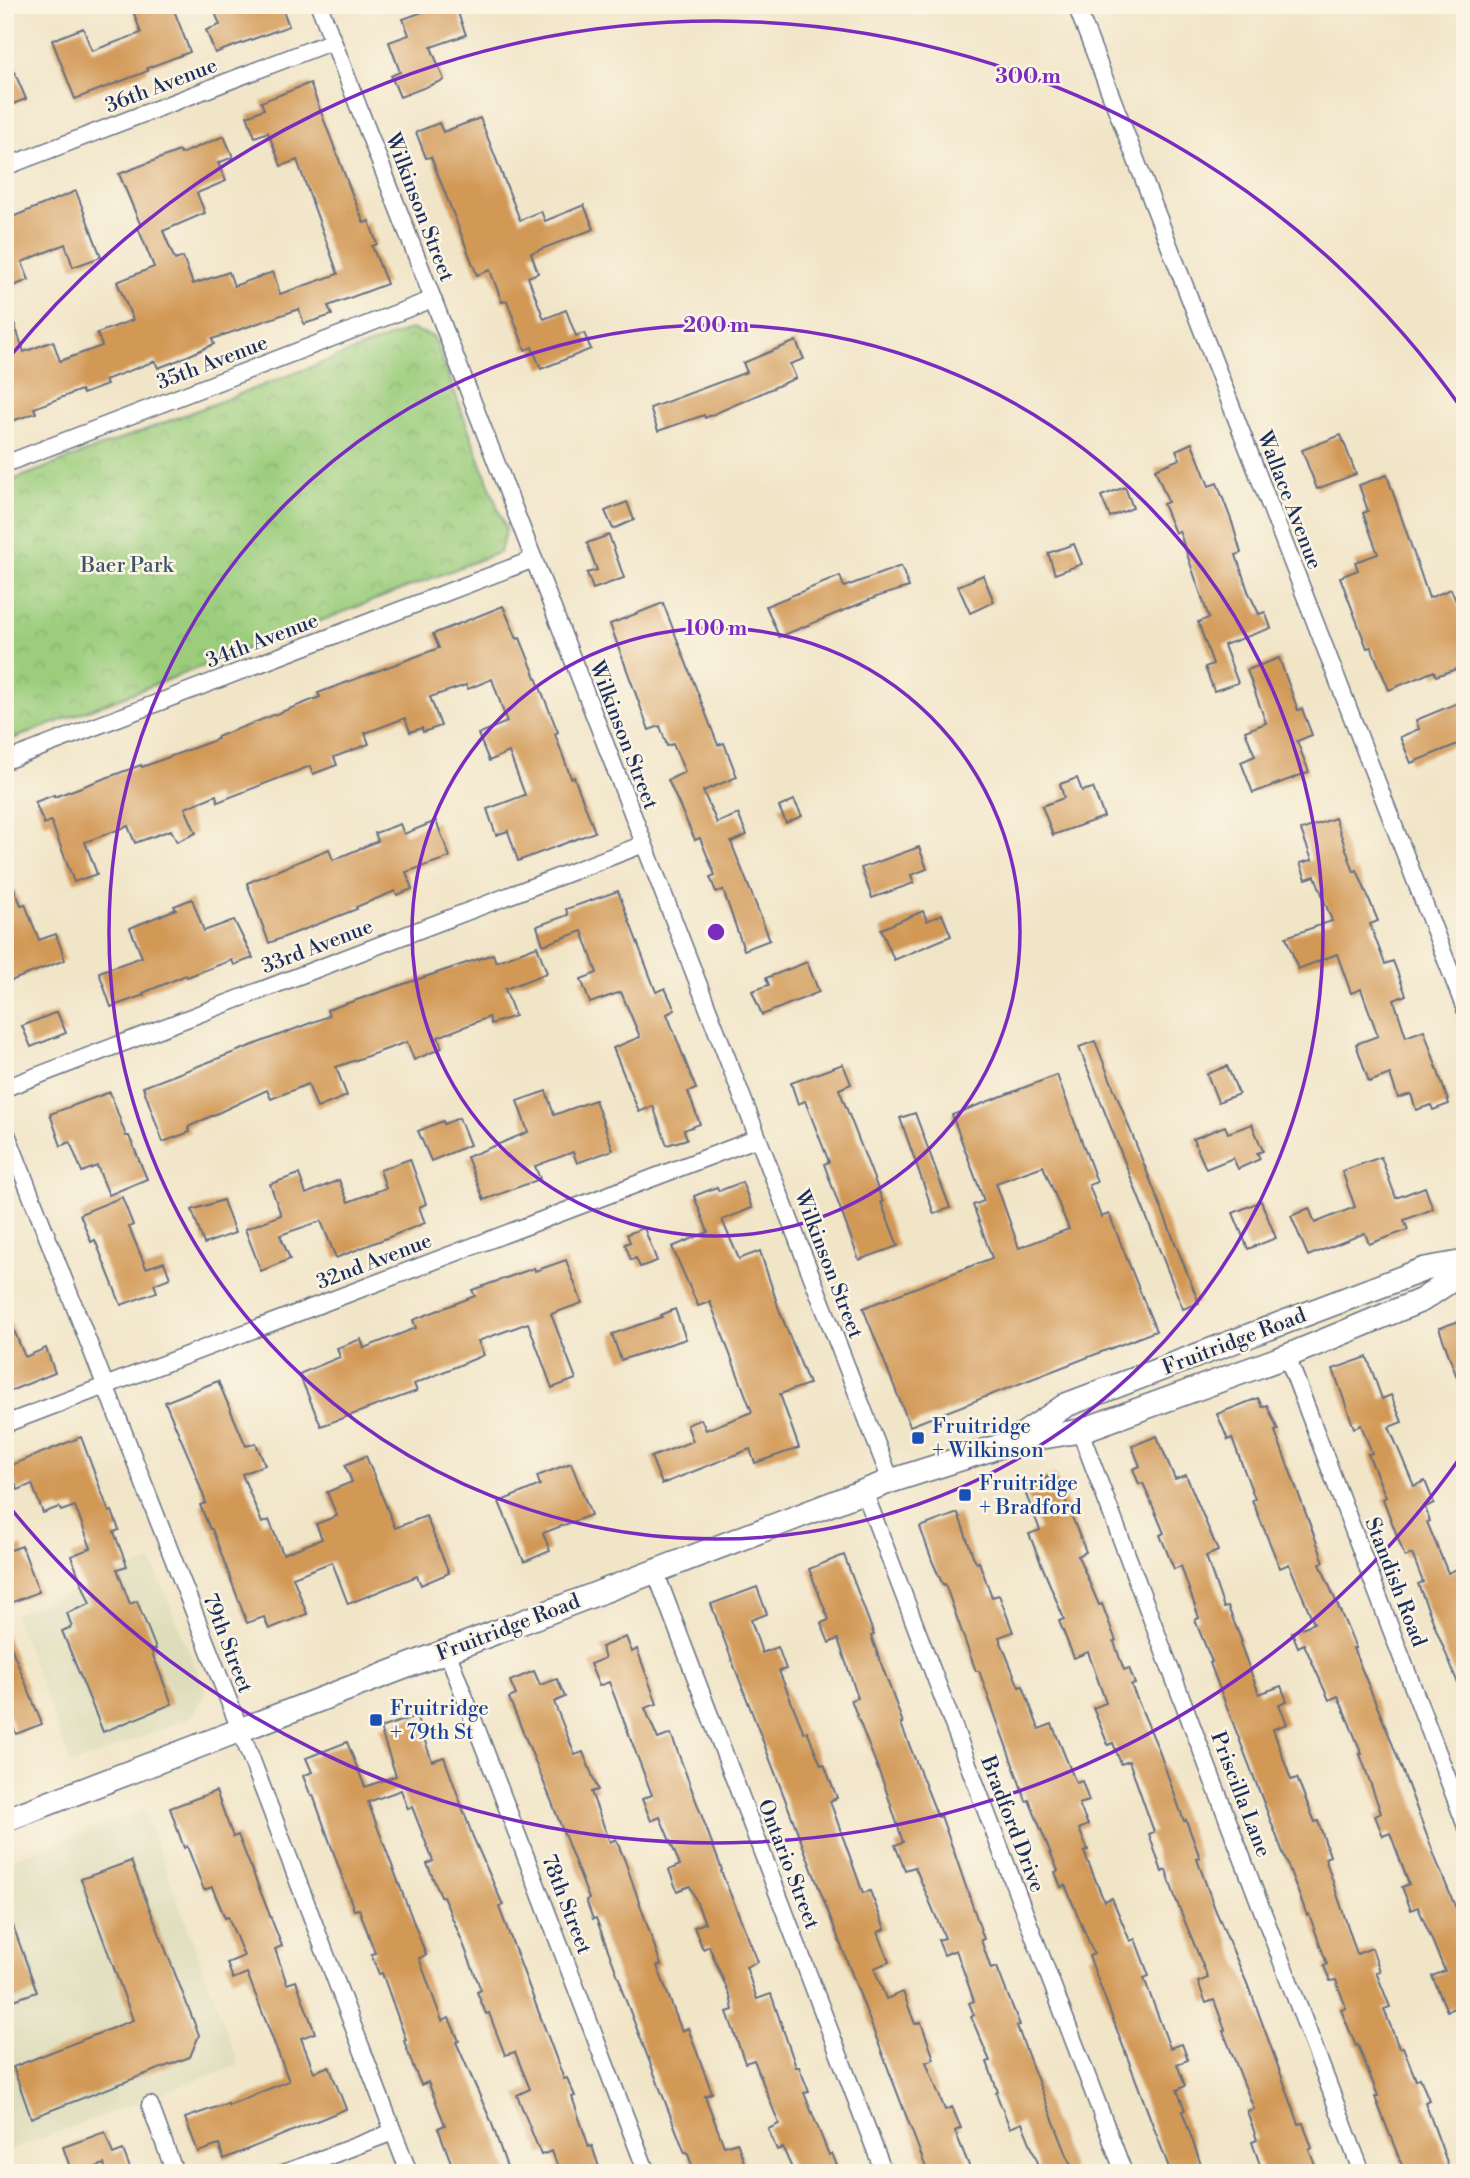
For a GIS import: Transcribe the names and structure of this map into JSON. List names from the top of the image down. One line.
{"streets":{"main road":["Fruitridge Road"],"street":["36th Avenue","Wilkinson Street","35th Avenue","Wallace Avenue","34th Avenue","33rd Avenue","32nd Avenue","Standish Road","79th Street","Priscilla Lane","Bradford Drive","Ontario Street","78th Street"]},"crossings":[["36th Avenue","Wilkinson Street"],["Wilkinson Street","35th Avenue"],["Wilkinson Street","34th Avenue"],["Wilkinson Street","33rd Avenue"],["Wilkinson Street","32nd Avenue"],["Wilkinson Street","Fruitridge Road"],["32nd Avenue","79th Street"],["Fruitridge Road","Standish Road"],["Fruitridge Road","79th Street"],["Fruitridge Road","Priscilla Lane"],["Fruitridge Road","Bradford Drive"],["Fruitridge Road","Ontario Street"],["Fruitridge Road","78th Street"]],"parks":["Baer Park"],"places":{"transit":["Fruitridge + Wilkinson","Fruitridge + Bradford","Fruitridge + 79th St"]},"rings":["300 m","200 m","100 m"]}
